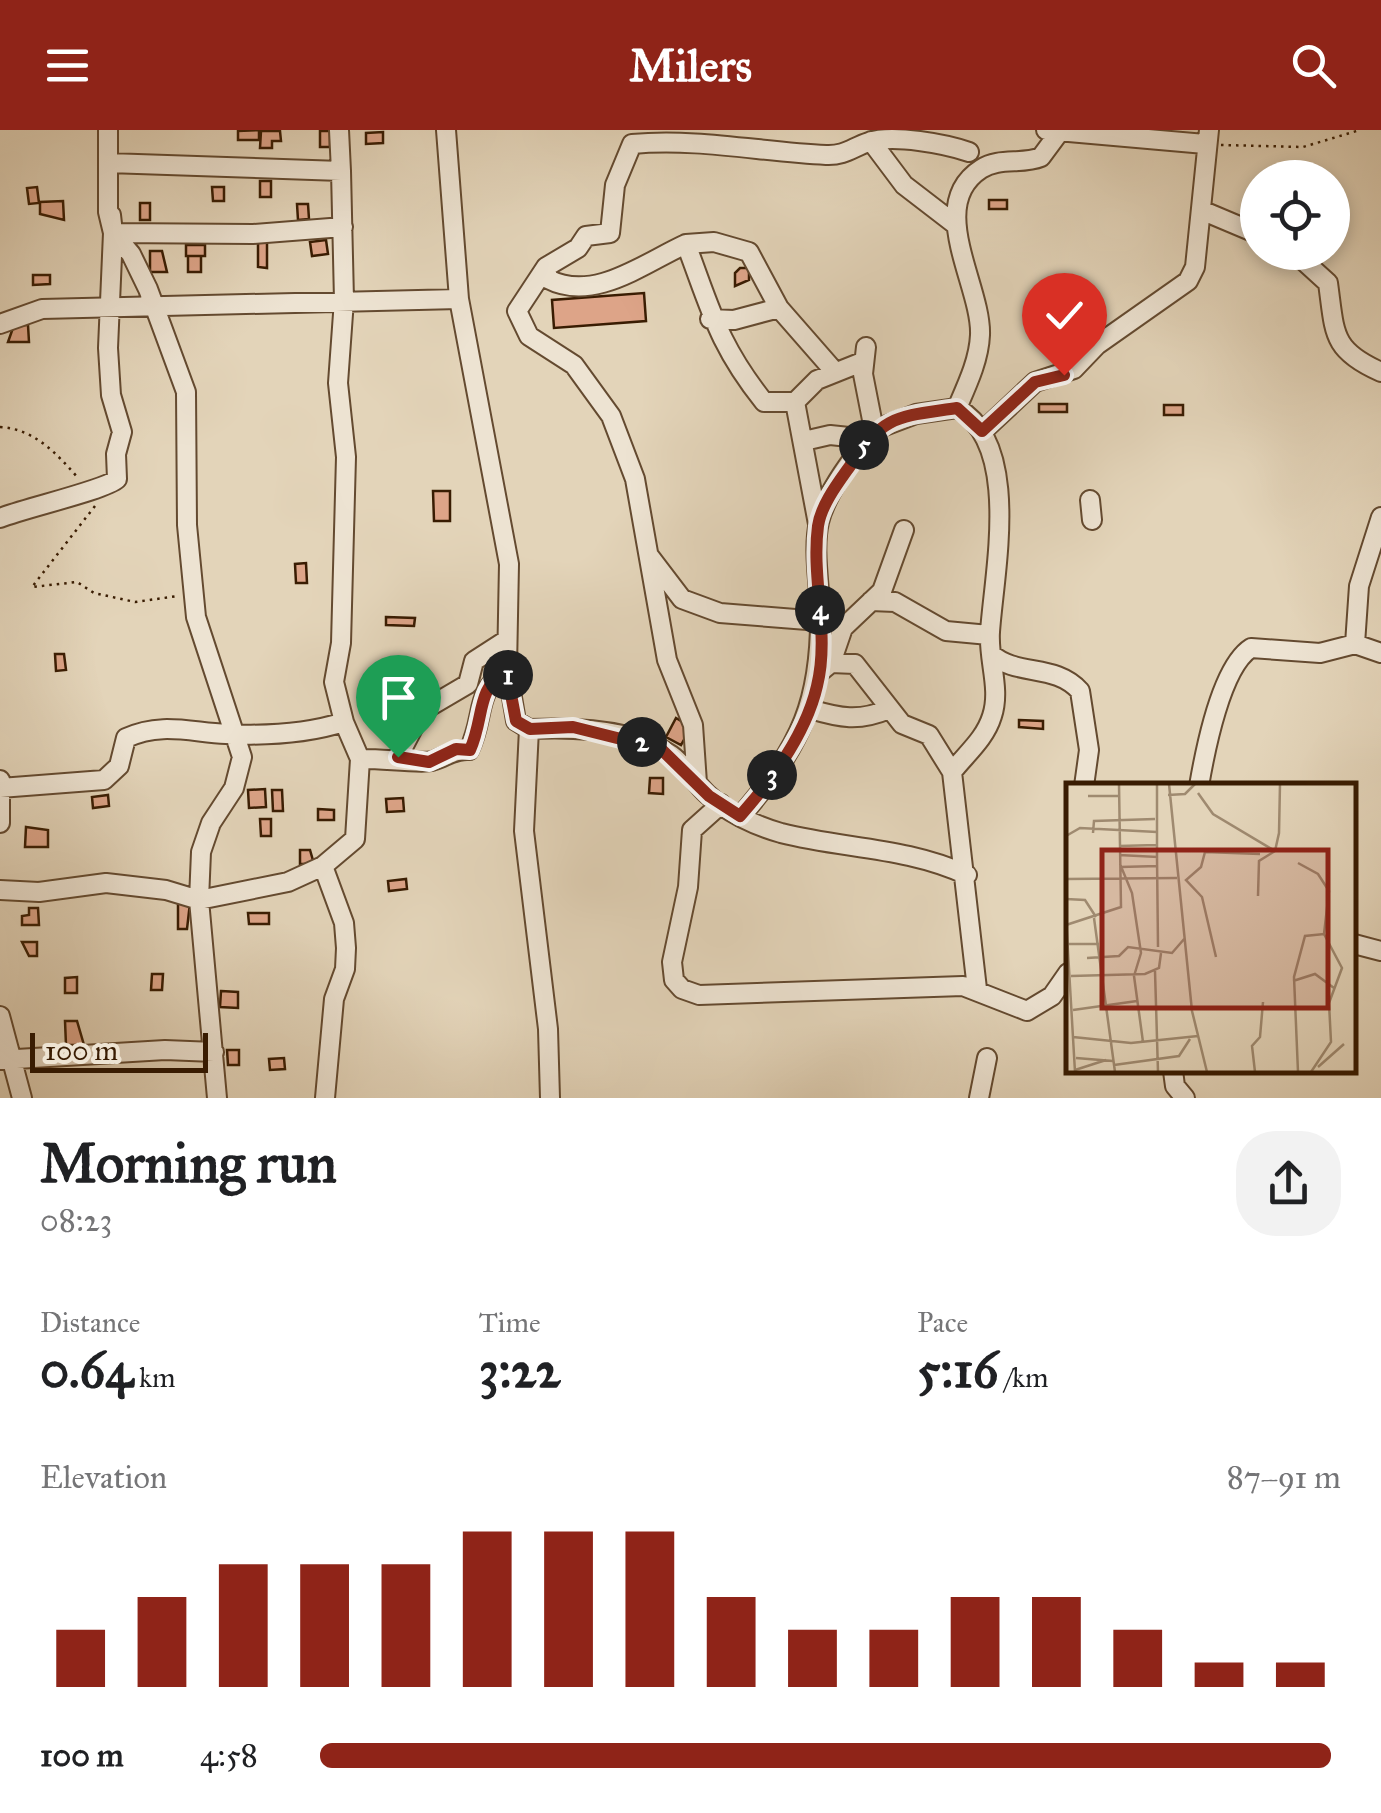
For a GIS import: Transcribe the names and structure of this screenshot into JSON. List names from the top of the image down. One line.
{"scale_bar":"100 m","page":{"header":"Milers","pins":["5","4","1","2","3"],"scale":"100 m","heading":["Morning run","08:23"],"stats":[["Distance","0.64 km"],["Time","3:22"],["Pace","5:16 /km"]],"chart":["Elevation","87–91 m"],"list":[{"name":"100 m","note":"4:58"}]}}
